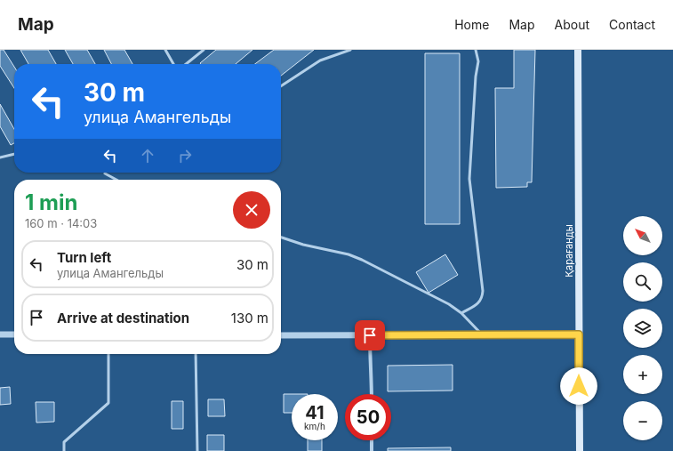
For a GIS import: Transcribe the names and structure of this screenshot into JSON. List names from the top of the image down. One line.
{"streets":{"main road":["Қарағанды"]},"north":"top left","page":{"header":"Map","nav":["Home","Map","About","Contact"],"turn":["30 m","улица Амангельды"],"heading":["1 min","160 m · 14:03"],"map_buttons":["+","−"],"list":[{"name":"Turn left","note":"улица Амангельды","value":"30 m"},{"name":"Arrive at destination","value":"130 m"}],"speed":"41 km/h","limit":"50"}}
